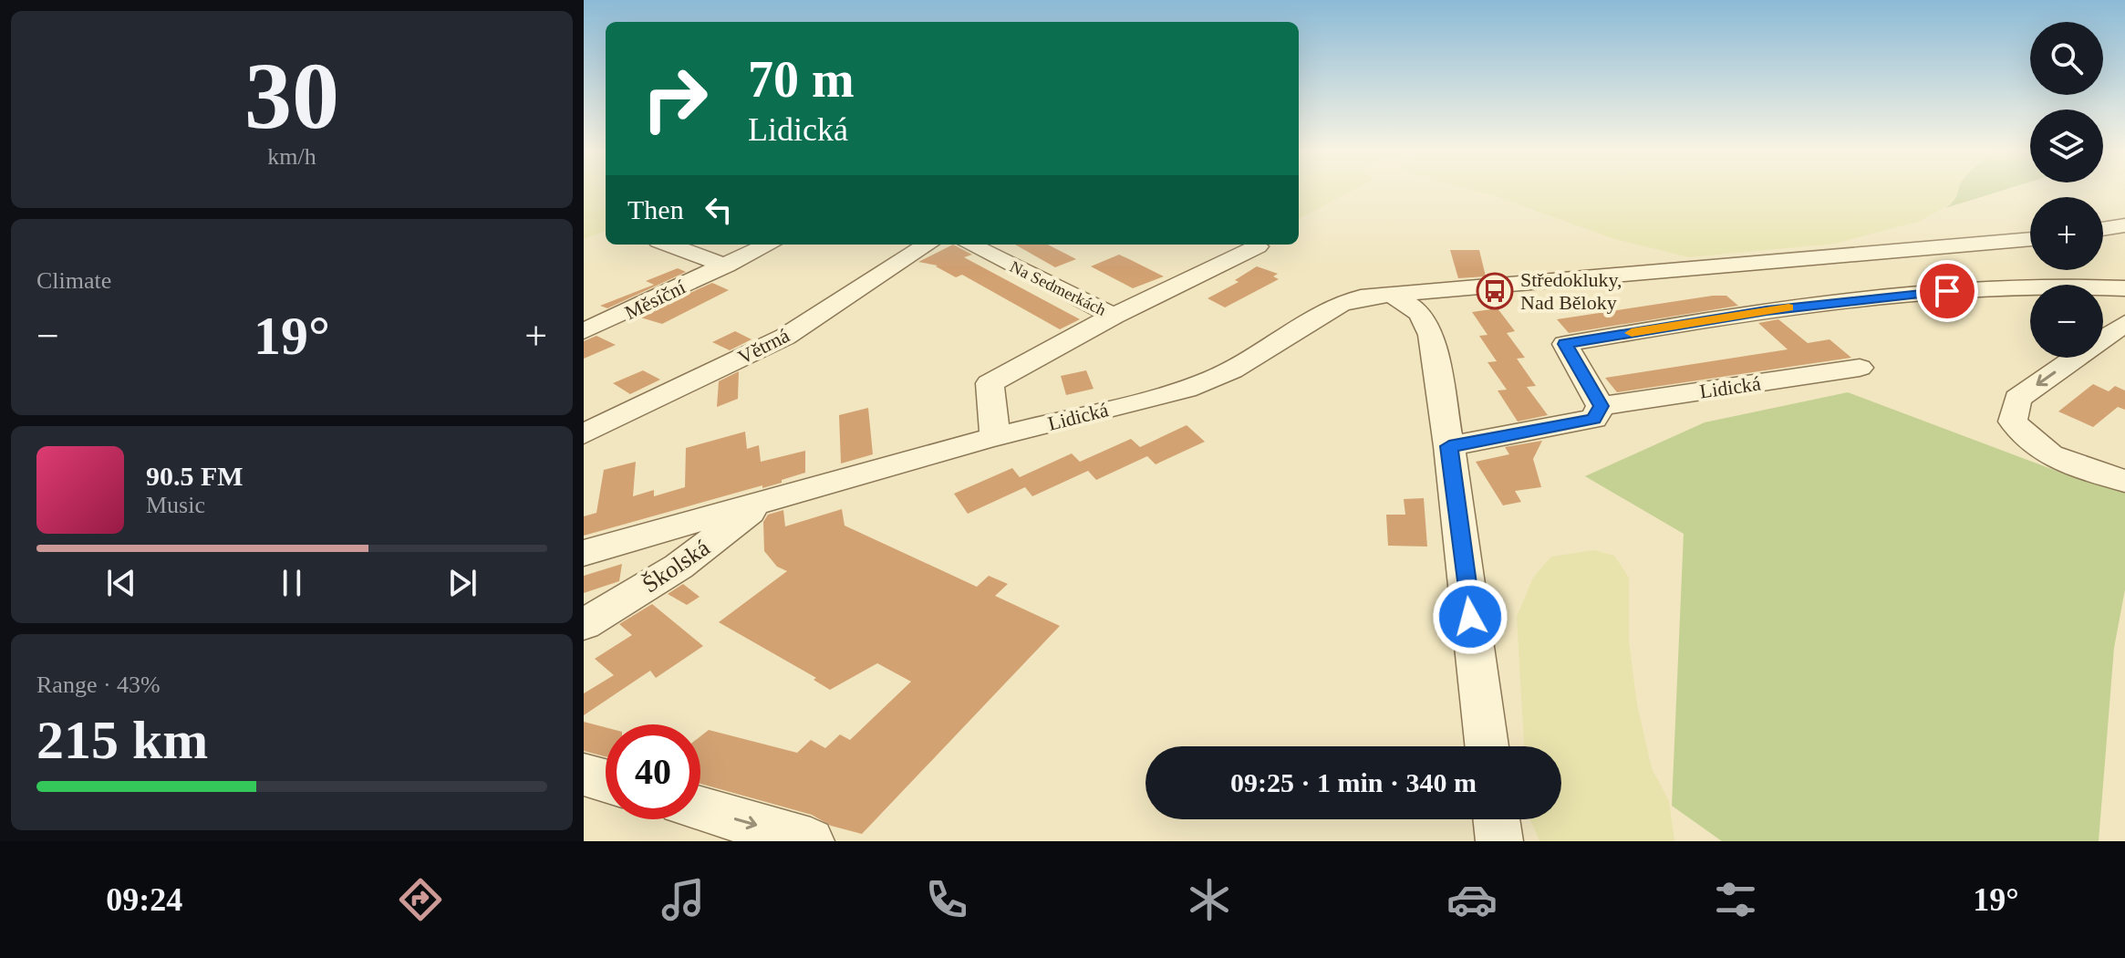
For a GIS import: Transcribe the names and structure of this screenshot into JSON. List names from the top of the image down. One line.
{"streets":{"street":["Na Sedmerkách","Měsíční","Větrná","Lidická","Školská"]},"crossings":[["Na Sedmerkách","Lidická"],["Lidická","Školská"]],"places":{"bus stop":["Středokluky, Nad Běloky"]},"page":{"tile":[["30","km/h"],"Climate",["Range · 43%","215 km"]],"map_buttons":["+","−"],"turn":["70 m","Lidická"],"then":"Then","heat":["−","19°","+"],"song":["90.5 FM","Music"],"limit":"40","trip":"09:25 · 1 min · 340 m","tabs":["09:24","19°"]}}
